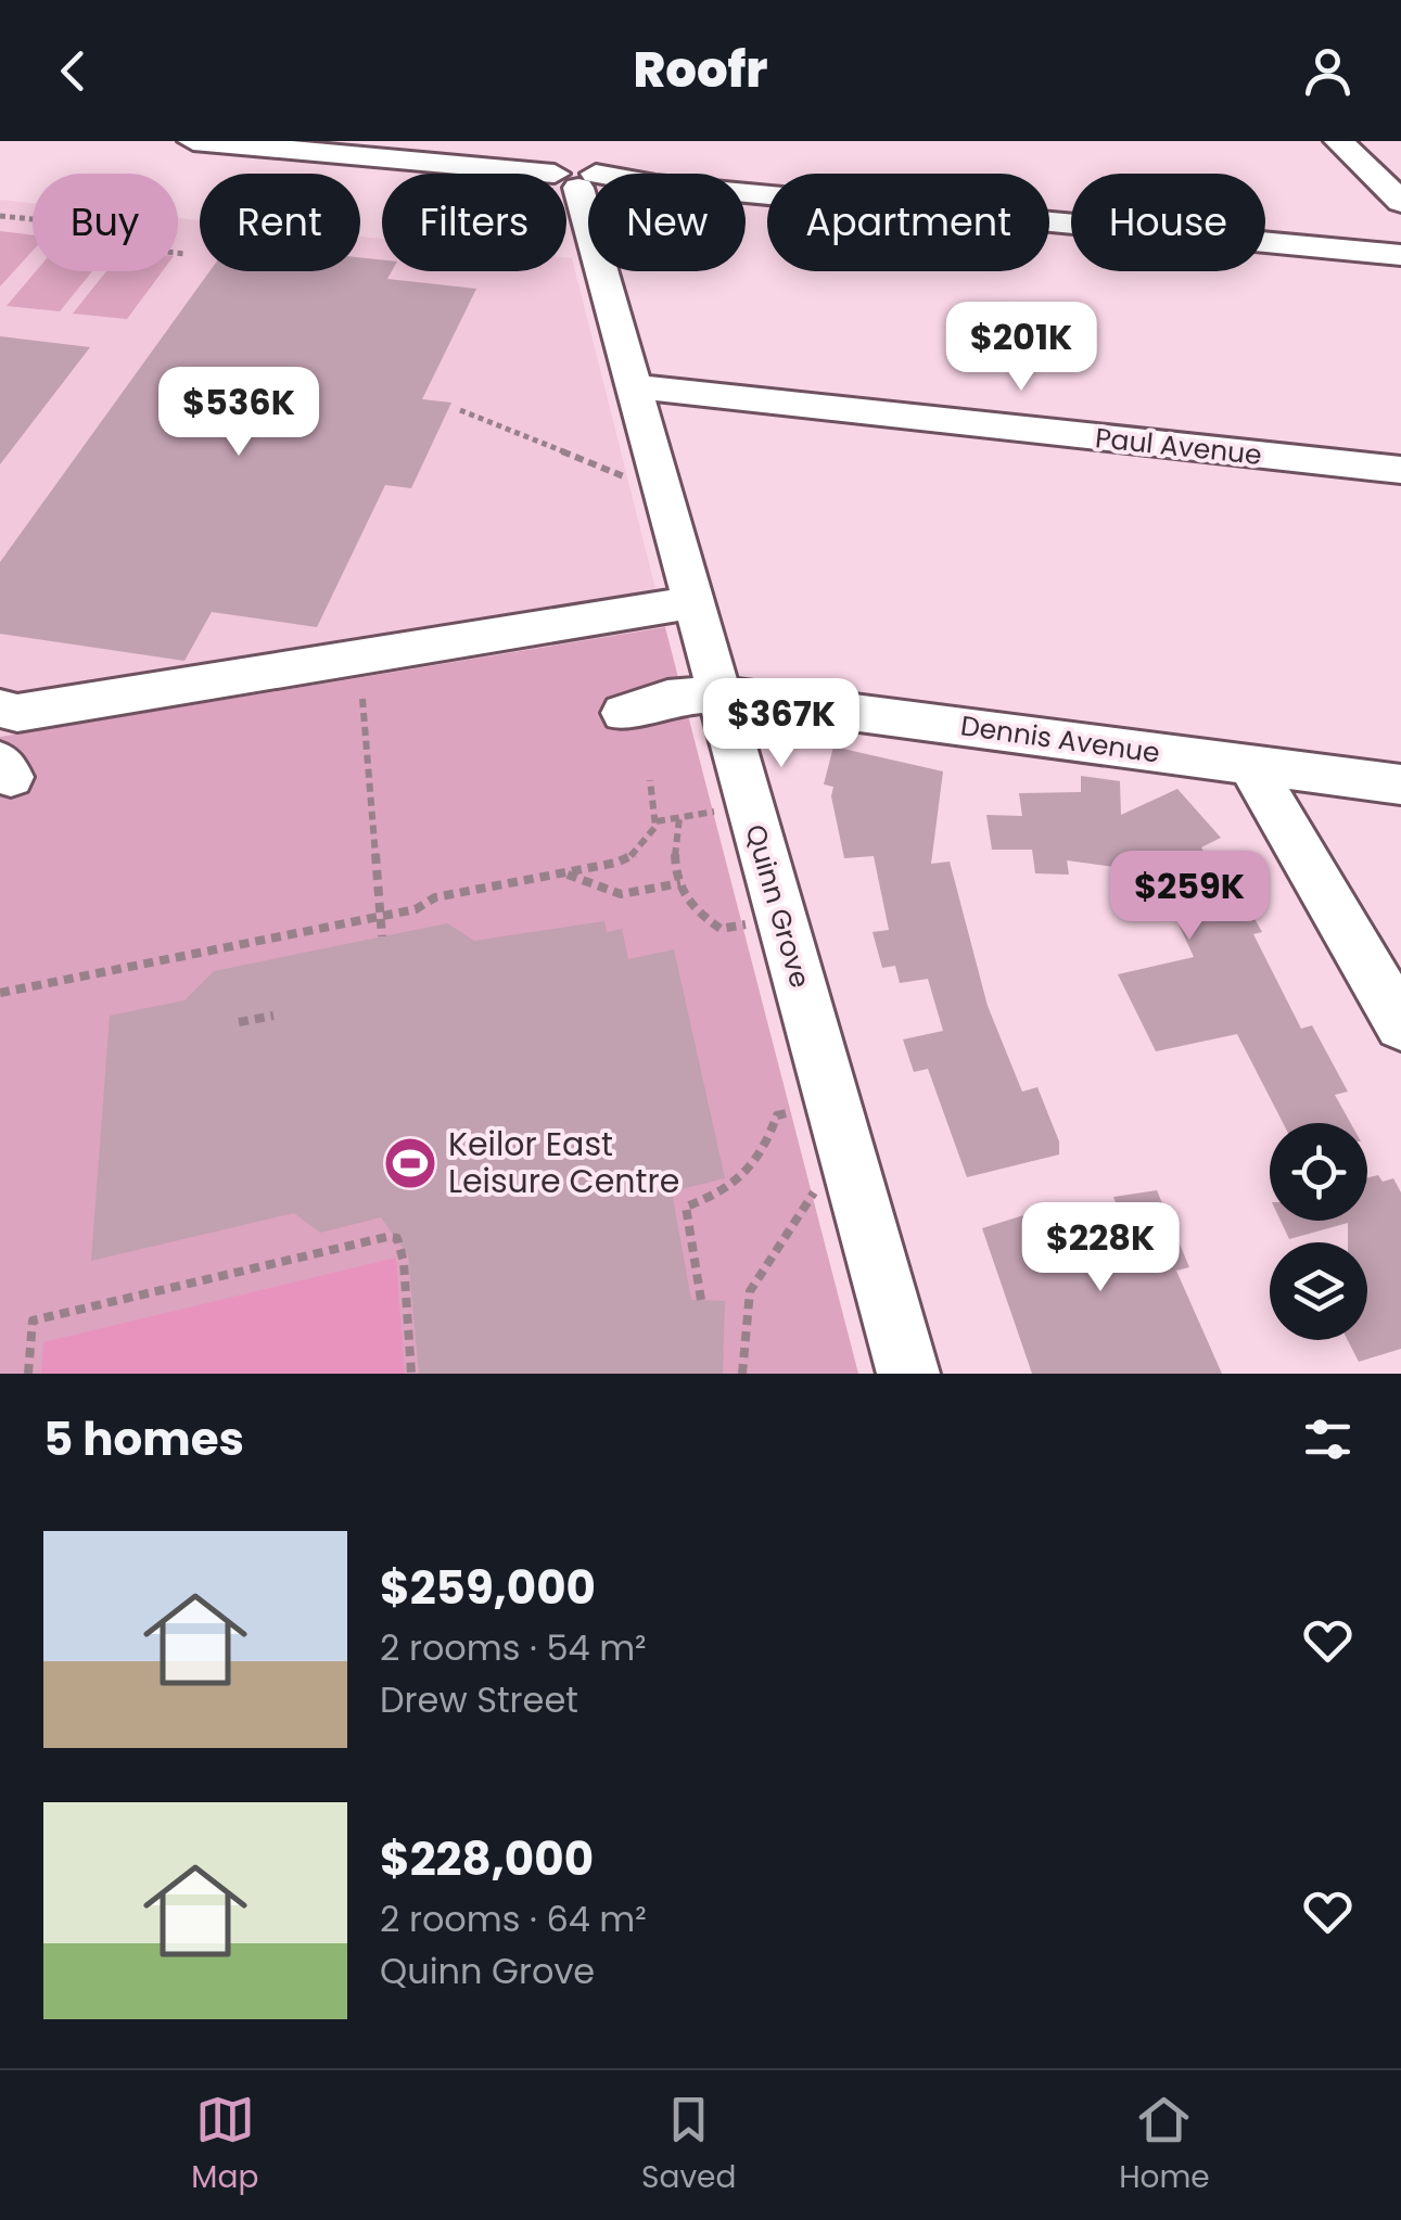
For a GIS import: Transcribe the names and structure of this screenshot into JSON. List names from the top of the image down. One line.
{"streets":{"street":["Paul Avenue","Dennis Avenue","Quinn Grove"]},"crossings":[["Paul Avenue","Quinn Grove"],["Dennis Avenue","Quinn Grove"]],"places":{"sports":["Keilor East Leisure Centre"]},"page":{"header":"Roofr","chip":["Buy","Rent","Filters","New","Apartment","House"],"price":["$201K","$536K","$367K","$259K","$228K"],"heading":"5 homes","list":[{"name":"$259,000","note":"2 rooms · 54 m² · Drew Street"},{"name":"$228,000","note":"2 rooms · 64 m² · Quinn Grove"}],"tabs":["Map","Saved","Home"]}}
